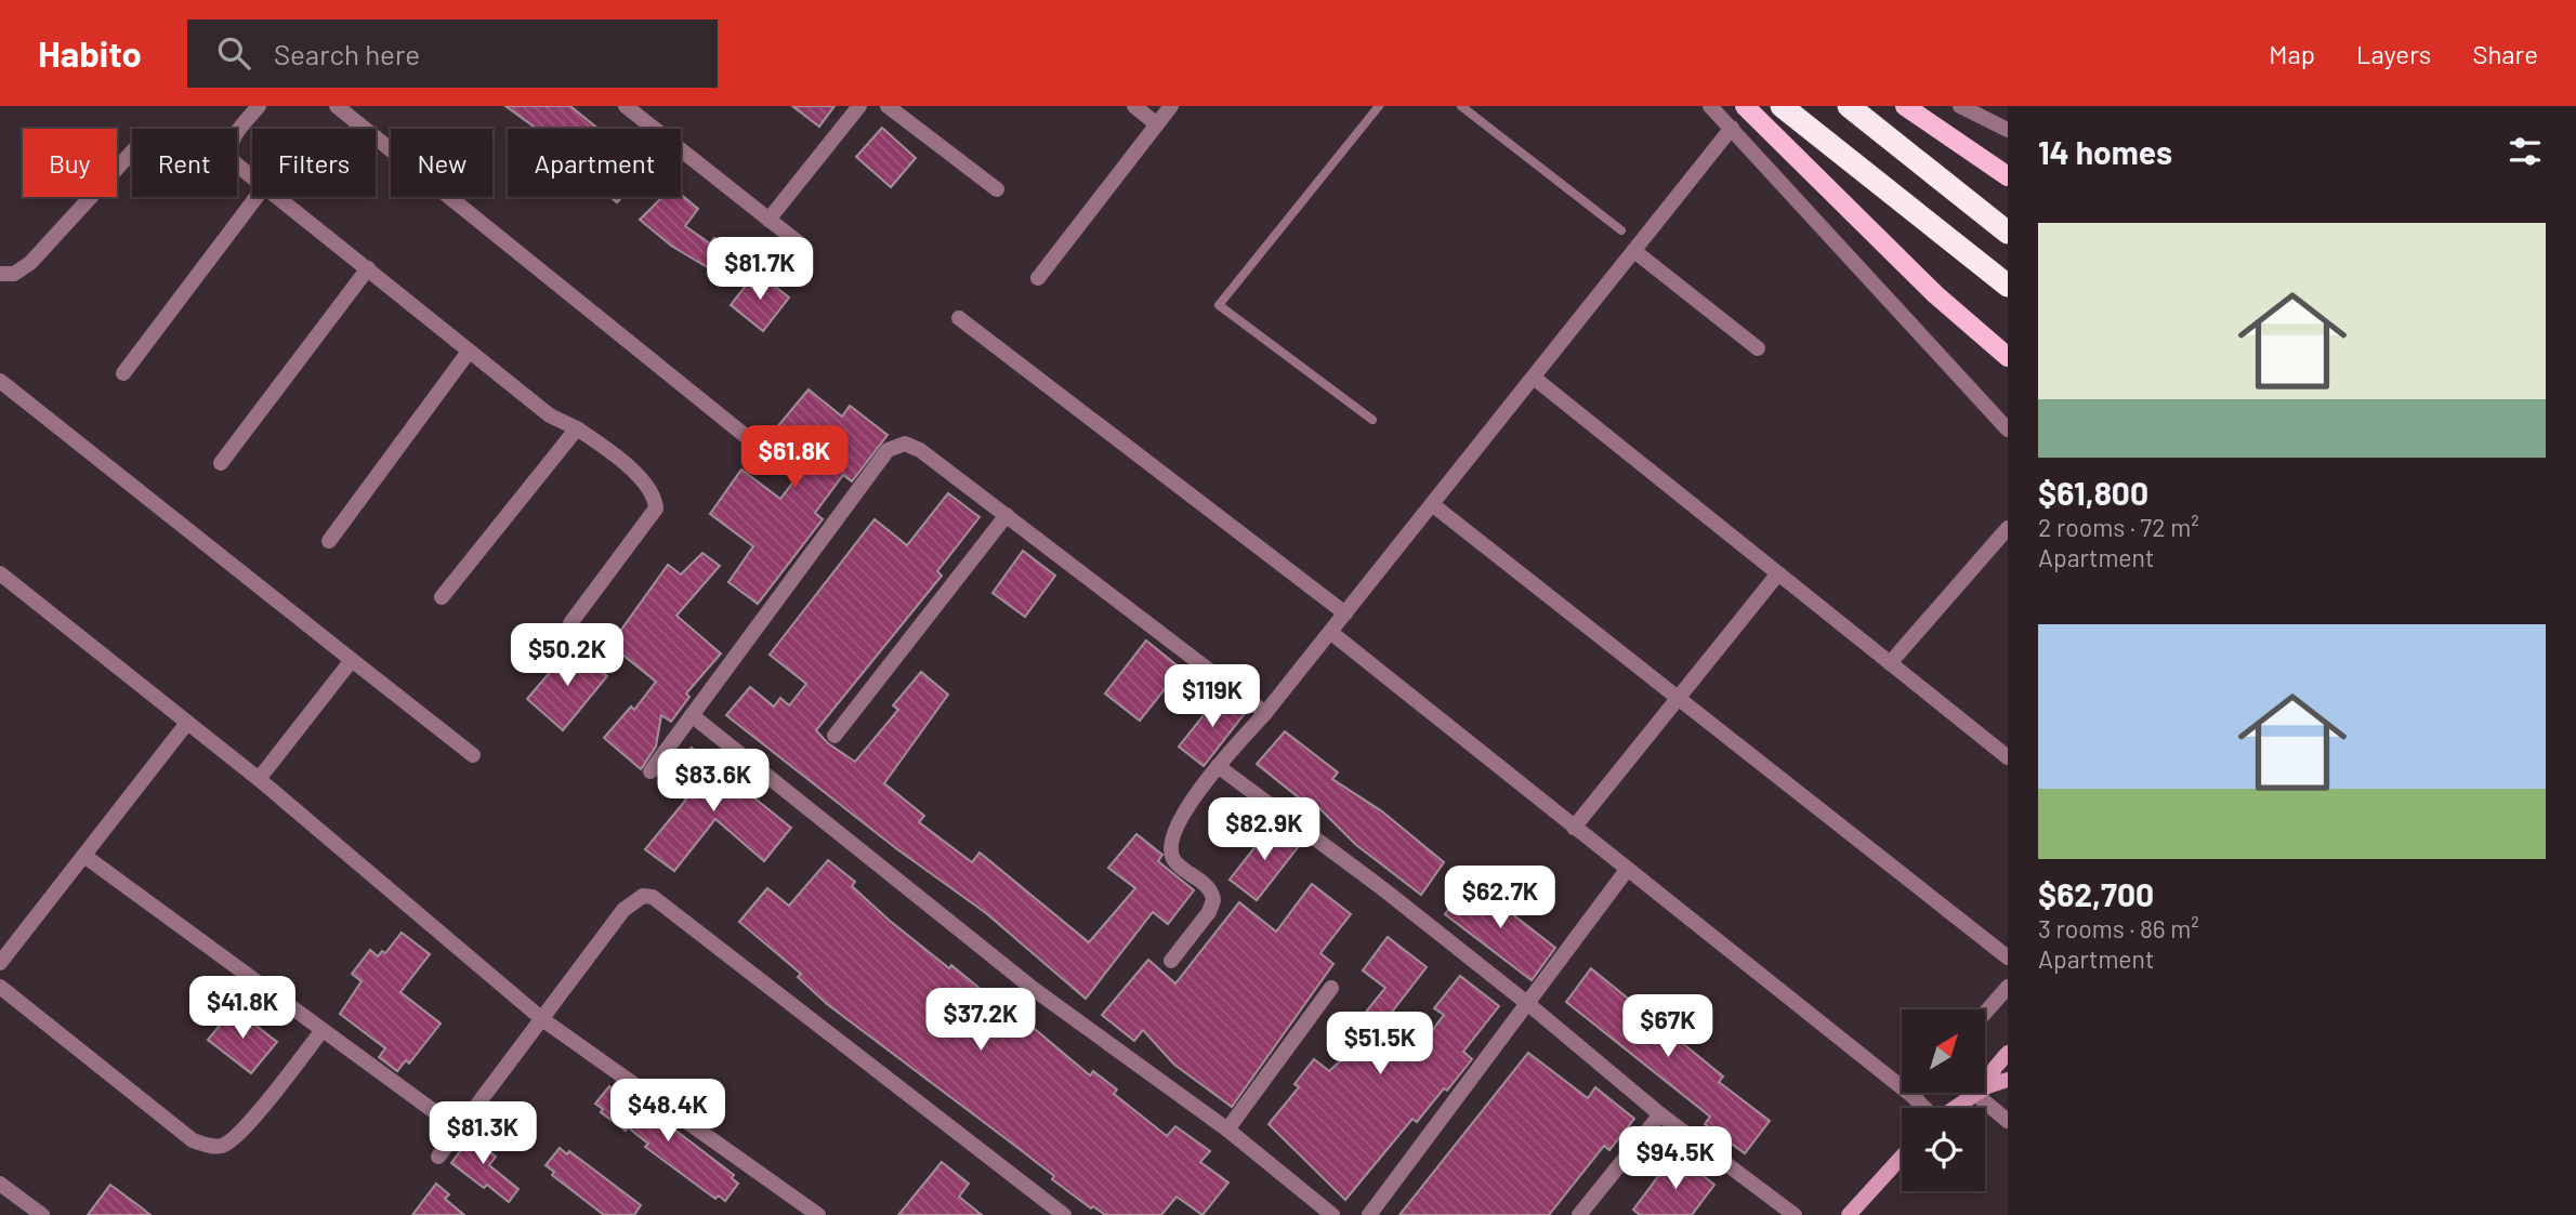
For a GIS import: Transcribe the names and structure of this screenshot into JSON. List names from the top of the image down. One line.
{"north":"top right","page":{"header":"Habito","search":"Search here","nav":["Map","Layers","Share"],"heading":"14 homes","chip":["Buy","Rent","Filters","New","Apartment"],"list":[{"name":"$61,800","note":"2 rooms · 72 m² · Apartment"},{"name":"$62,700","note":"3 rooms · 86 m² · Apartment"}],"price":["$81.7K","$61.8K","$50.2K","$119K","$83.6K","$82.9K","$62.7K","$41.8K","$37.2K","$67K","$51.5K","$48.4K","$81.3K","$94.5K"]}}
